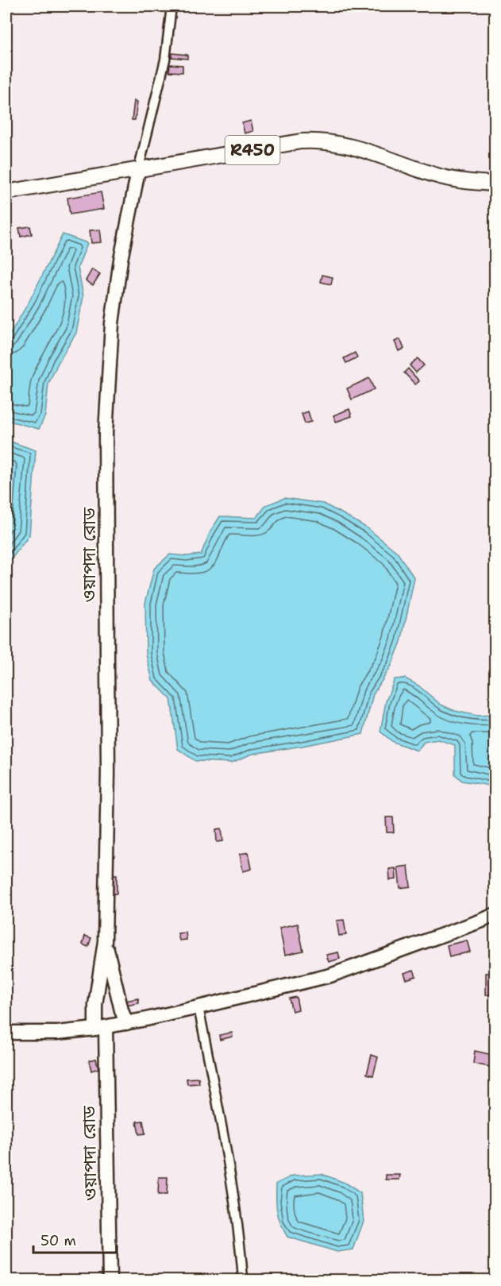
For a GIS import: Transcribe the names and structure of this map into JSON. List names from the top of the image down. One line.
{"streets":{"main road":["R450"],"street":["ওয়াপদা রোড"]},"crossings":[["R450","ওয়াপদা রোড"]],"scale_bar":"50 m"}
